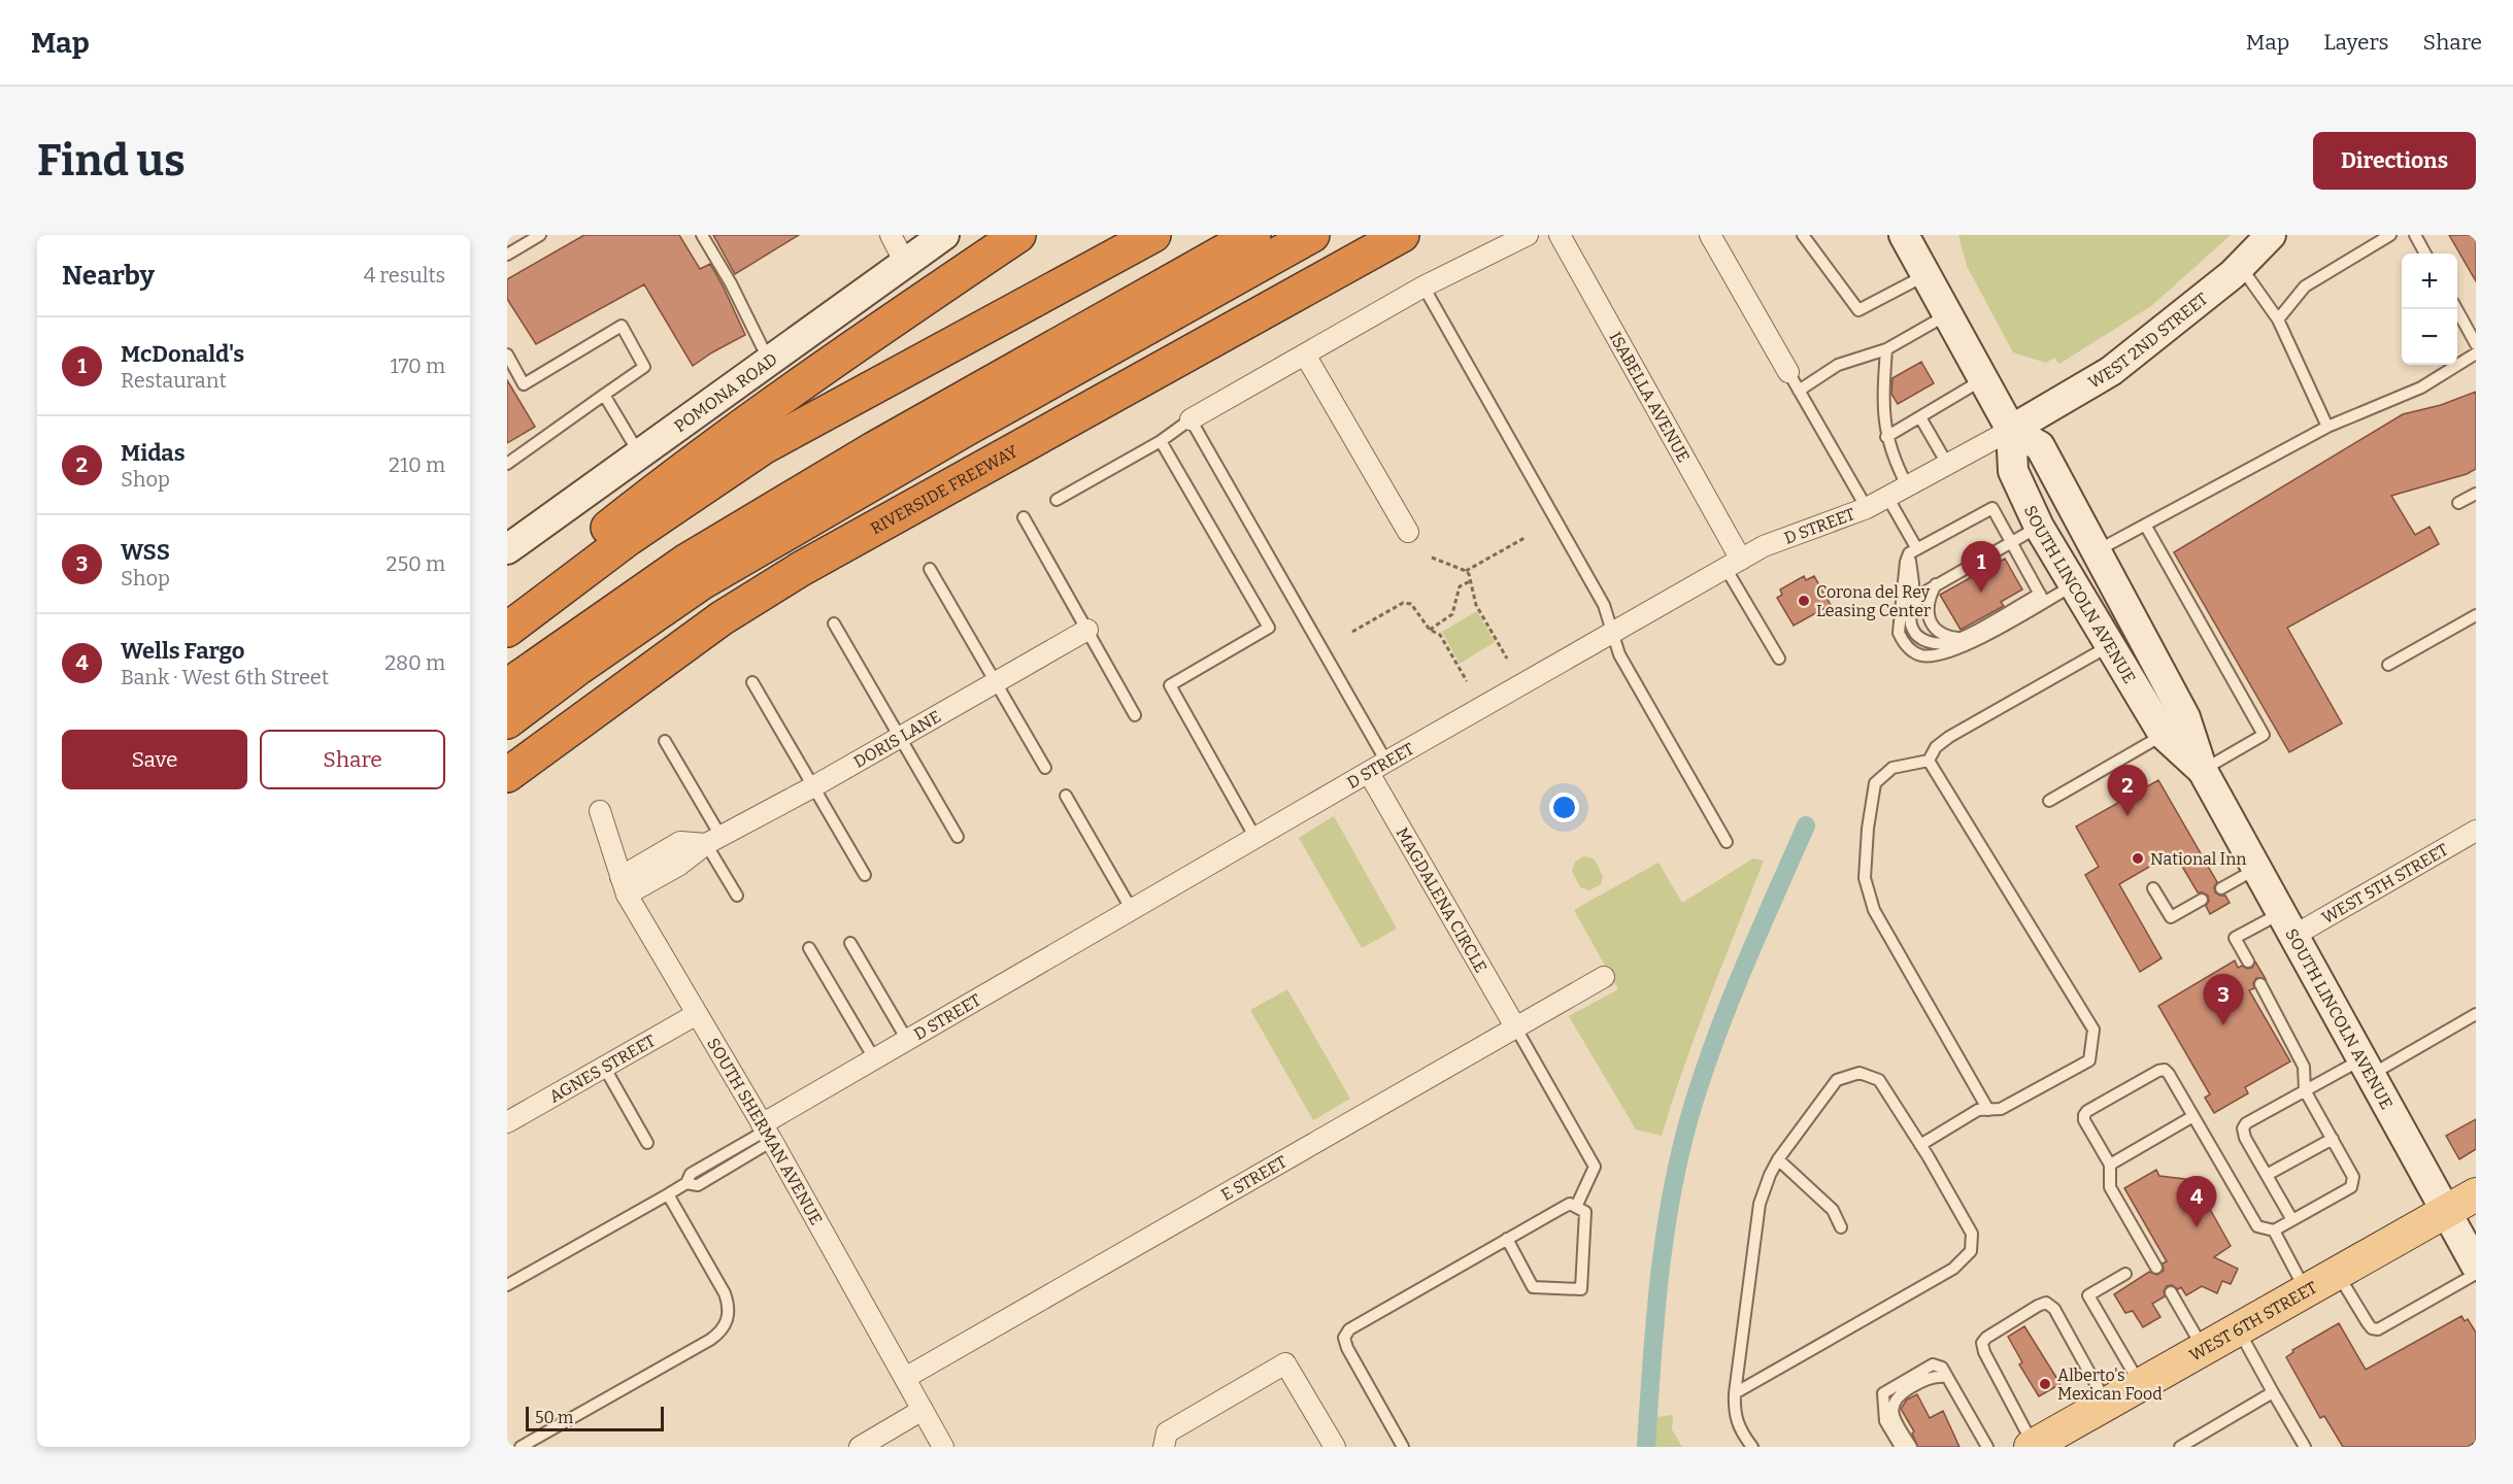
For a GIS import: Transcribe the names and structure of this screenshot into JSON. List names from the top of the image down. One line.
{"streets":{"highway":["RIVERSIDE FREEWAY"],"main road":["WEST 2ND STREET","POMONA ROAD","SOUTH LINCOLN AVENUE","WEST 6TH STREET"],"street":["ISABELLA AVENUE","D STREET","DORIS LANE","WEST 5TH STREET","MAGDALENA CIRCLE","AGNES STREET","SOUTH SHERMAN AVENUE","E STREET"]},"crossings":[["WEST 2ND STREET","D STREET"],["WEST 2ND STREET","SOUTH LINCOLN AVENUE"],["ISABELLA AVENUE","D STREET"],["D STREET","SOUTH LINCOLN AVENUE"],["D STREET","MAGDALENA CIRCLE"],["D STREET","SOUTH SHERMAN AVENUE"],["SOUTH LINCOLN AVENUE","WEST 5TH STREET"],["SOUTH LINCOLN AVENUE","WEST 6TH STREET"],["DORIS LANE","SOUTH SHERMAN AVENUE"],["MAGDALENA CIRCLE","E STREET"],["AGNES STREET","SOUTH SHERMAN AVENUE"],["SOUTH SHERMAN AVENUE","E STREET"]],"places":["Corona del Rey Leasing Center","National Inn","Alberto's Mexican Food"],"scale_bar":"50 m","page":{"header":"Map","nav":["Map","Layers","Share"],"buttons":["Directions",["Save","Share"]],"title":"Find us","heading":["Nearby","4 results"],"map_buttons":["+","−"],"list":[{"mark":"1","name":"McDonald's","note":"Restaurant","value":"170 m"},{"mark":"2","name":"Midas","note":"Shop","value":"210 m"},{"mark":"3","name":"WSS","note":"Shop","value":"250 m"},{"mark":"4","name":"Wells Fargo","note":"Bank · West 6th Street","value":"280 m"}],"pins":["1","2","3","4"],"scale":"50 m"}}
